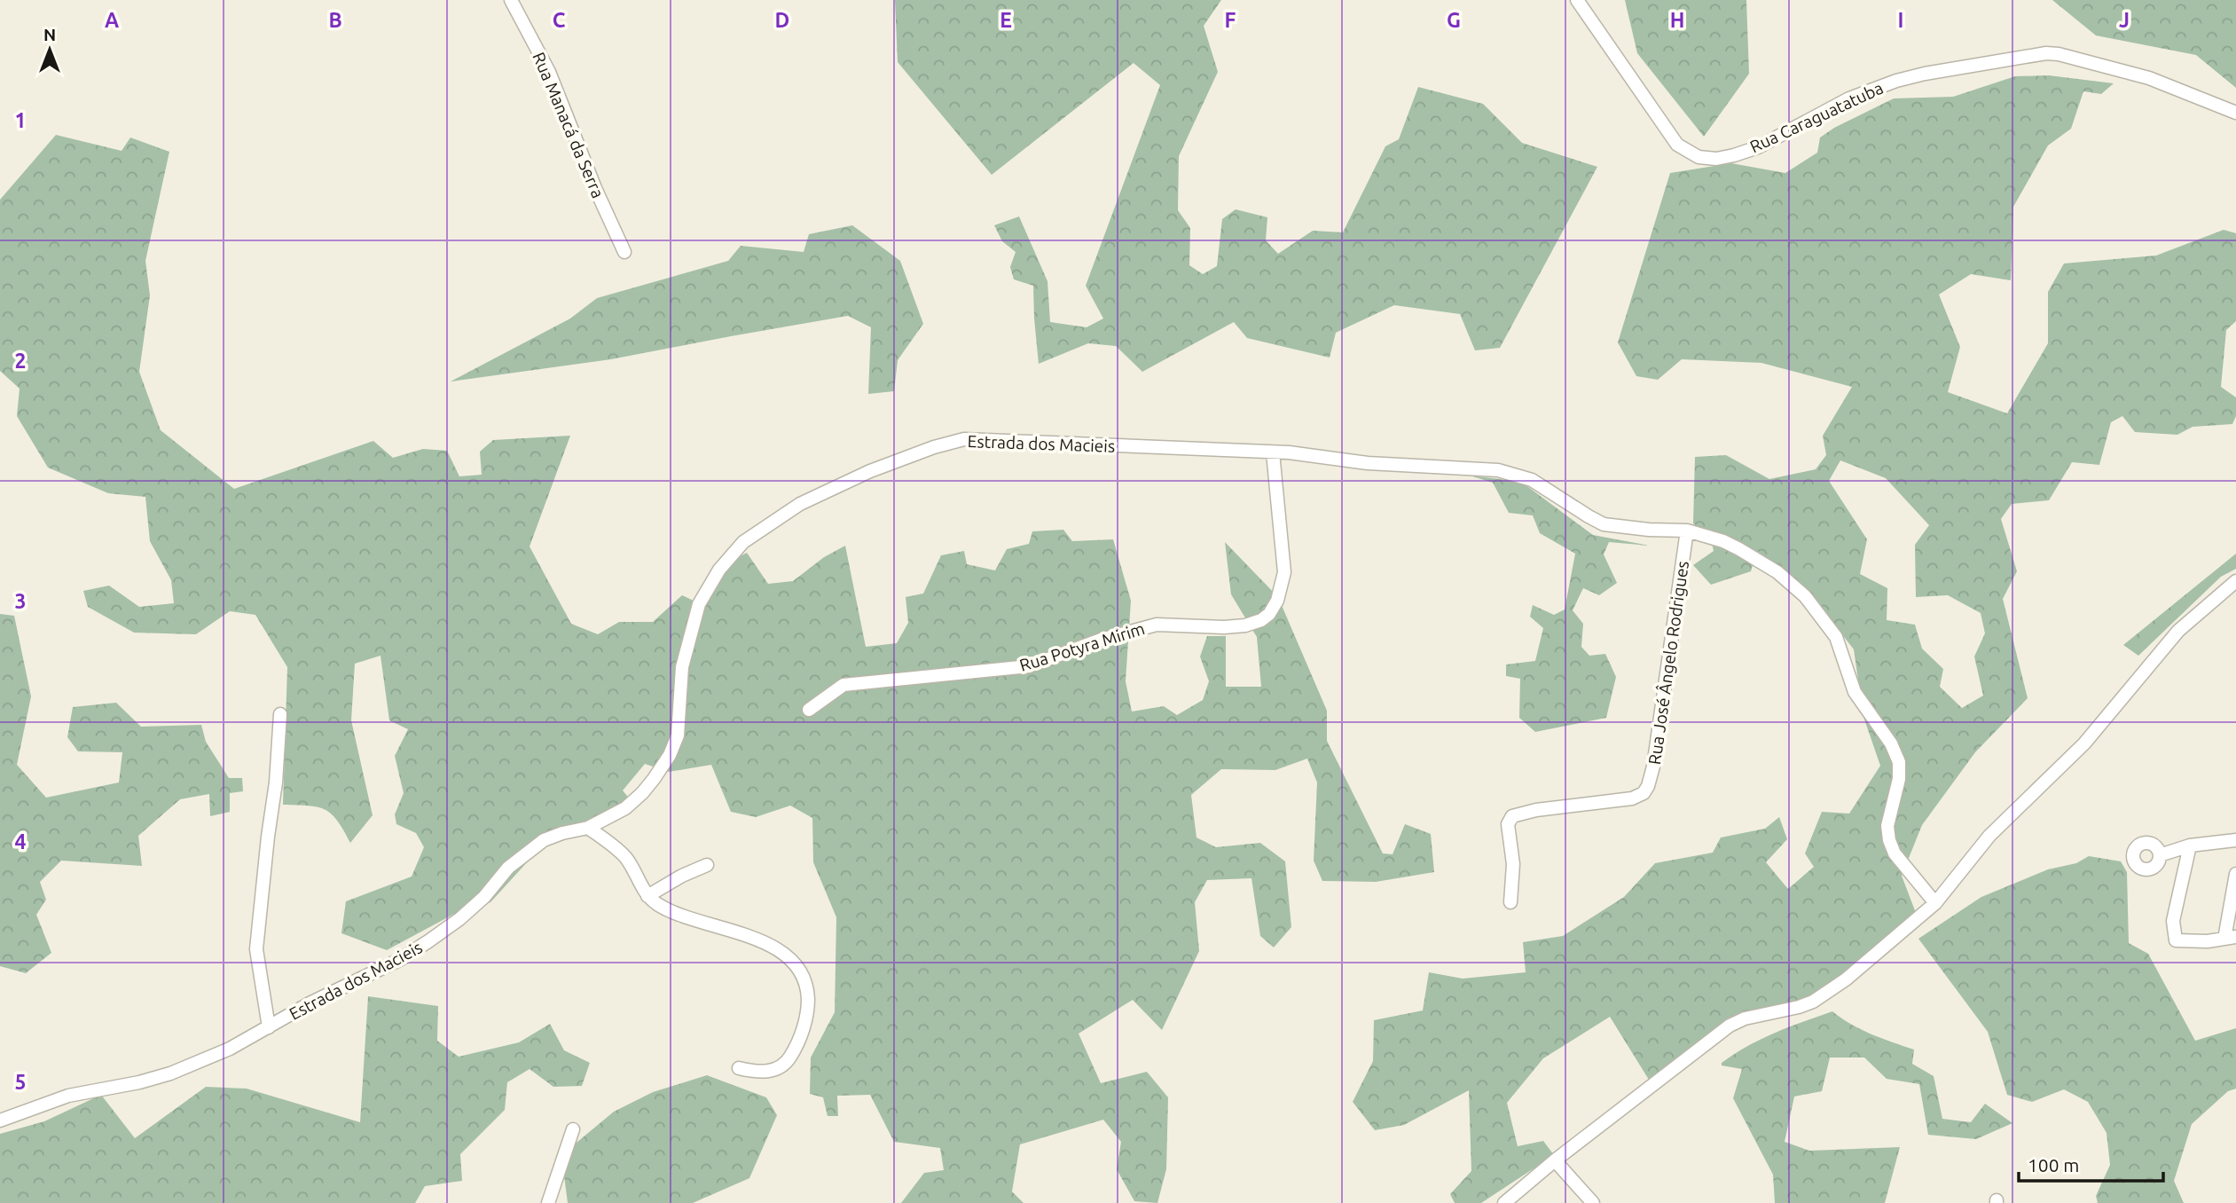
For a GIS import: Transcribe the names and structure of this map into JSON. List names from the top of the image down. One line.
{"streets":{"street":["Rua Caraguatatuba","Rua Manacá da Serra","Estrada dos Macieis","Rua Potyra Mirim","Rua José Ângelo Rodrigues"]},"crossings":[["Estrada dos Macieis","Rua Potyra Mirim"],["Estrada dos Macieis","Rua José Ângelo Rodrigues"]],"scale_bar":"100 m","north":"top","grid":{"columns":["A","B","C","D","E","F","G","H","I","J"],"rows":["1","2","3","4","5"]}}
